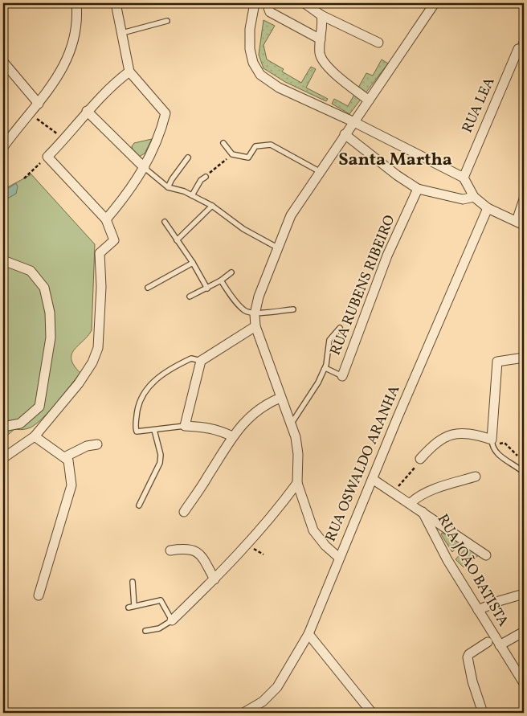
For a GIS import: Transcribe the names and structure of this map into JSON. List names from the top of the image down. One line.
{"streets":{"street":["RUA LEA","RUA RUBENS RIBEIRO","RUA OSWALDO ARANHA","RUA JOÃO BATISTA"]},"districts":["Santa Martha"]}
